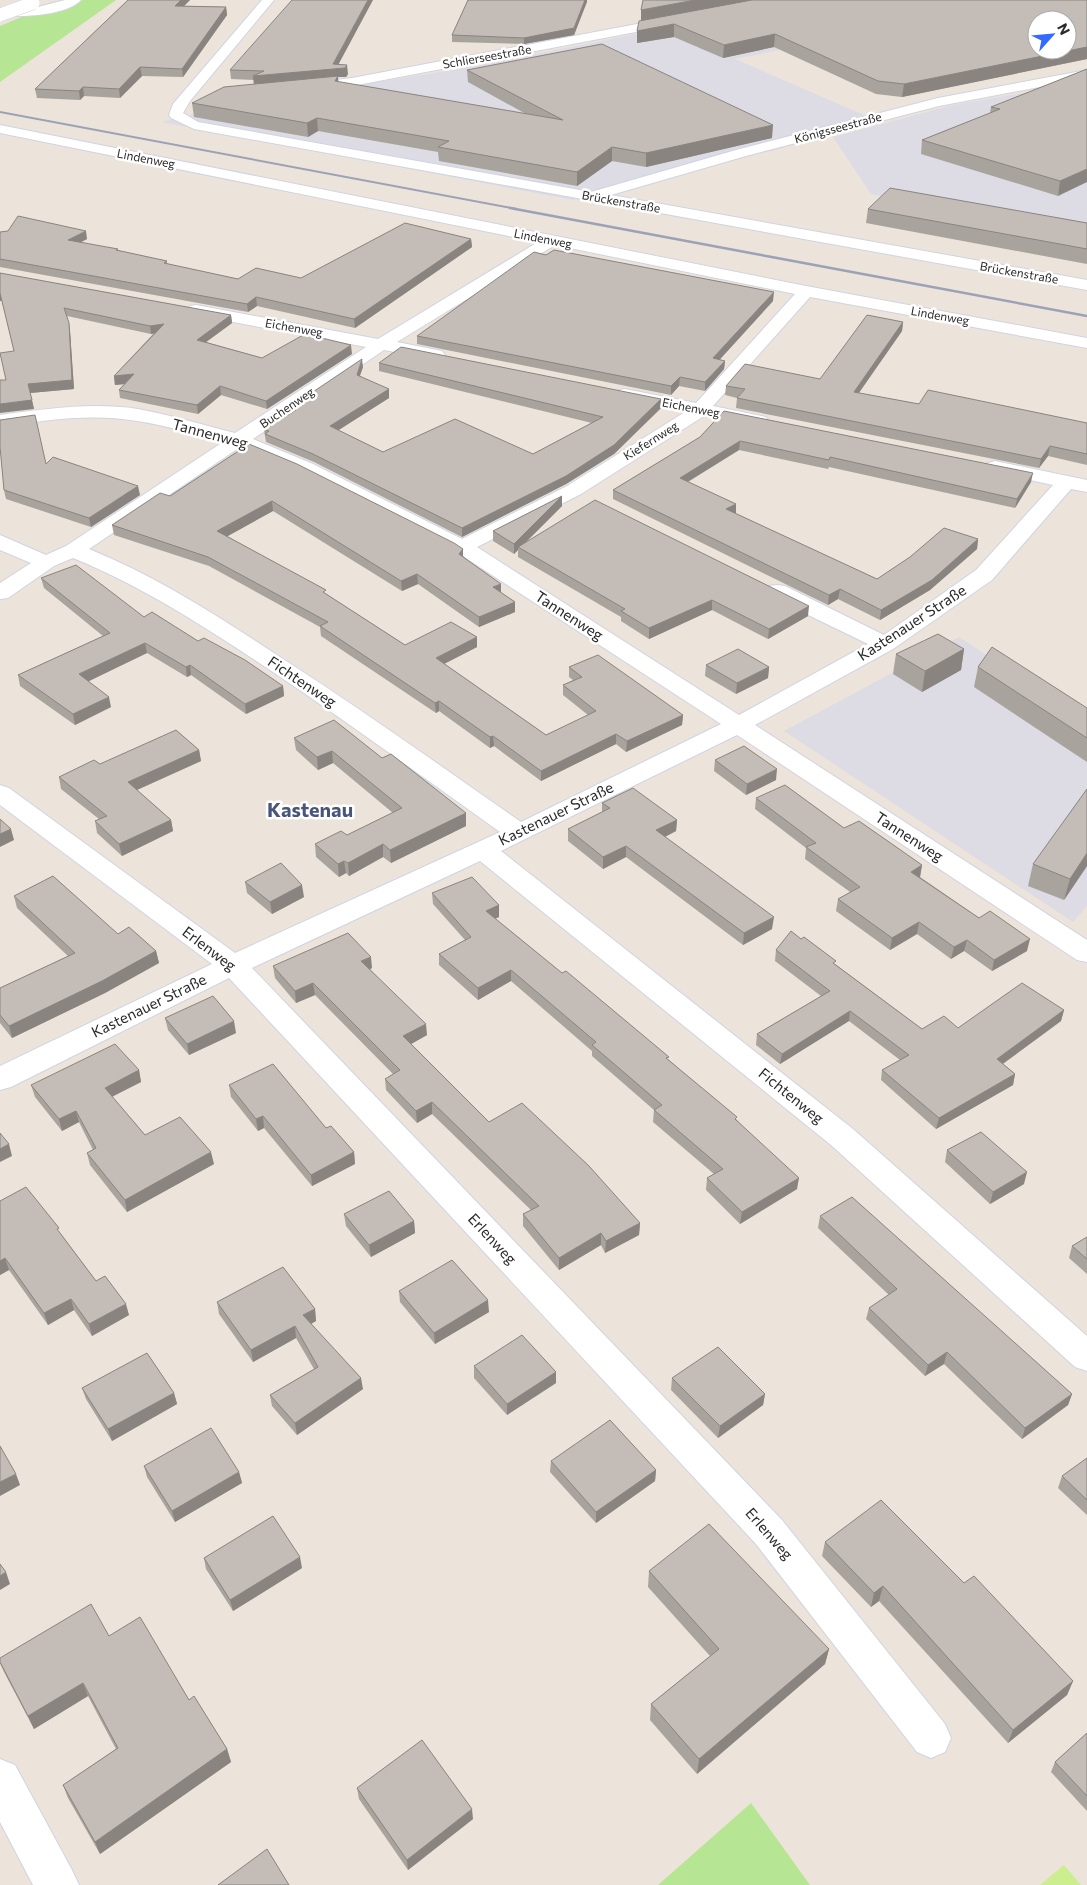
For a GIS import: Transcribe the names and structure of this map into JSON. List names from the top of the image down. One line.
{"streets":{"street":["Schlierseestraße","Königsseestraße","Lindenweg","Brückenstraße","Eichenweg","Buchenweg","Tannenweg","Kiefernweg","Kastenauer Straße","Fichtenweg","Erlenweg"]},"crossings":[["Königsseestraße","Brückenstraße"],["Lindenweg","Buchenweg"],["Lindenweg","Kiefernweg"],["Eichenweg","Buchenweg"],["Eichenweg","Kiefernweg"],["Buchenweg","Tannenweg"],["Buchenweg","Fichtenweg"],["Tannenweg","Kiefernweg"],["Tannenweg","Kastenauer Straße"],["Kastenauer Straße","Fichtenweg"],["Kastenauer Straße","Erlenweg"]],"districts":["Kastenau"],"north":"top right"}
